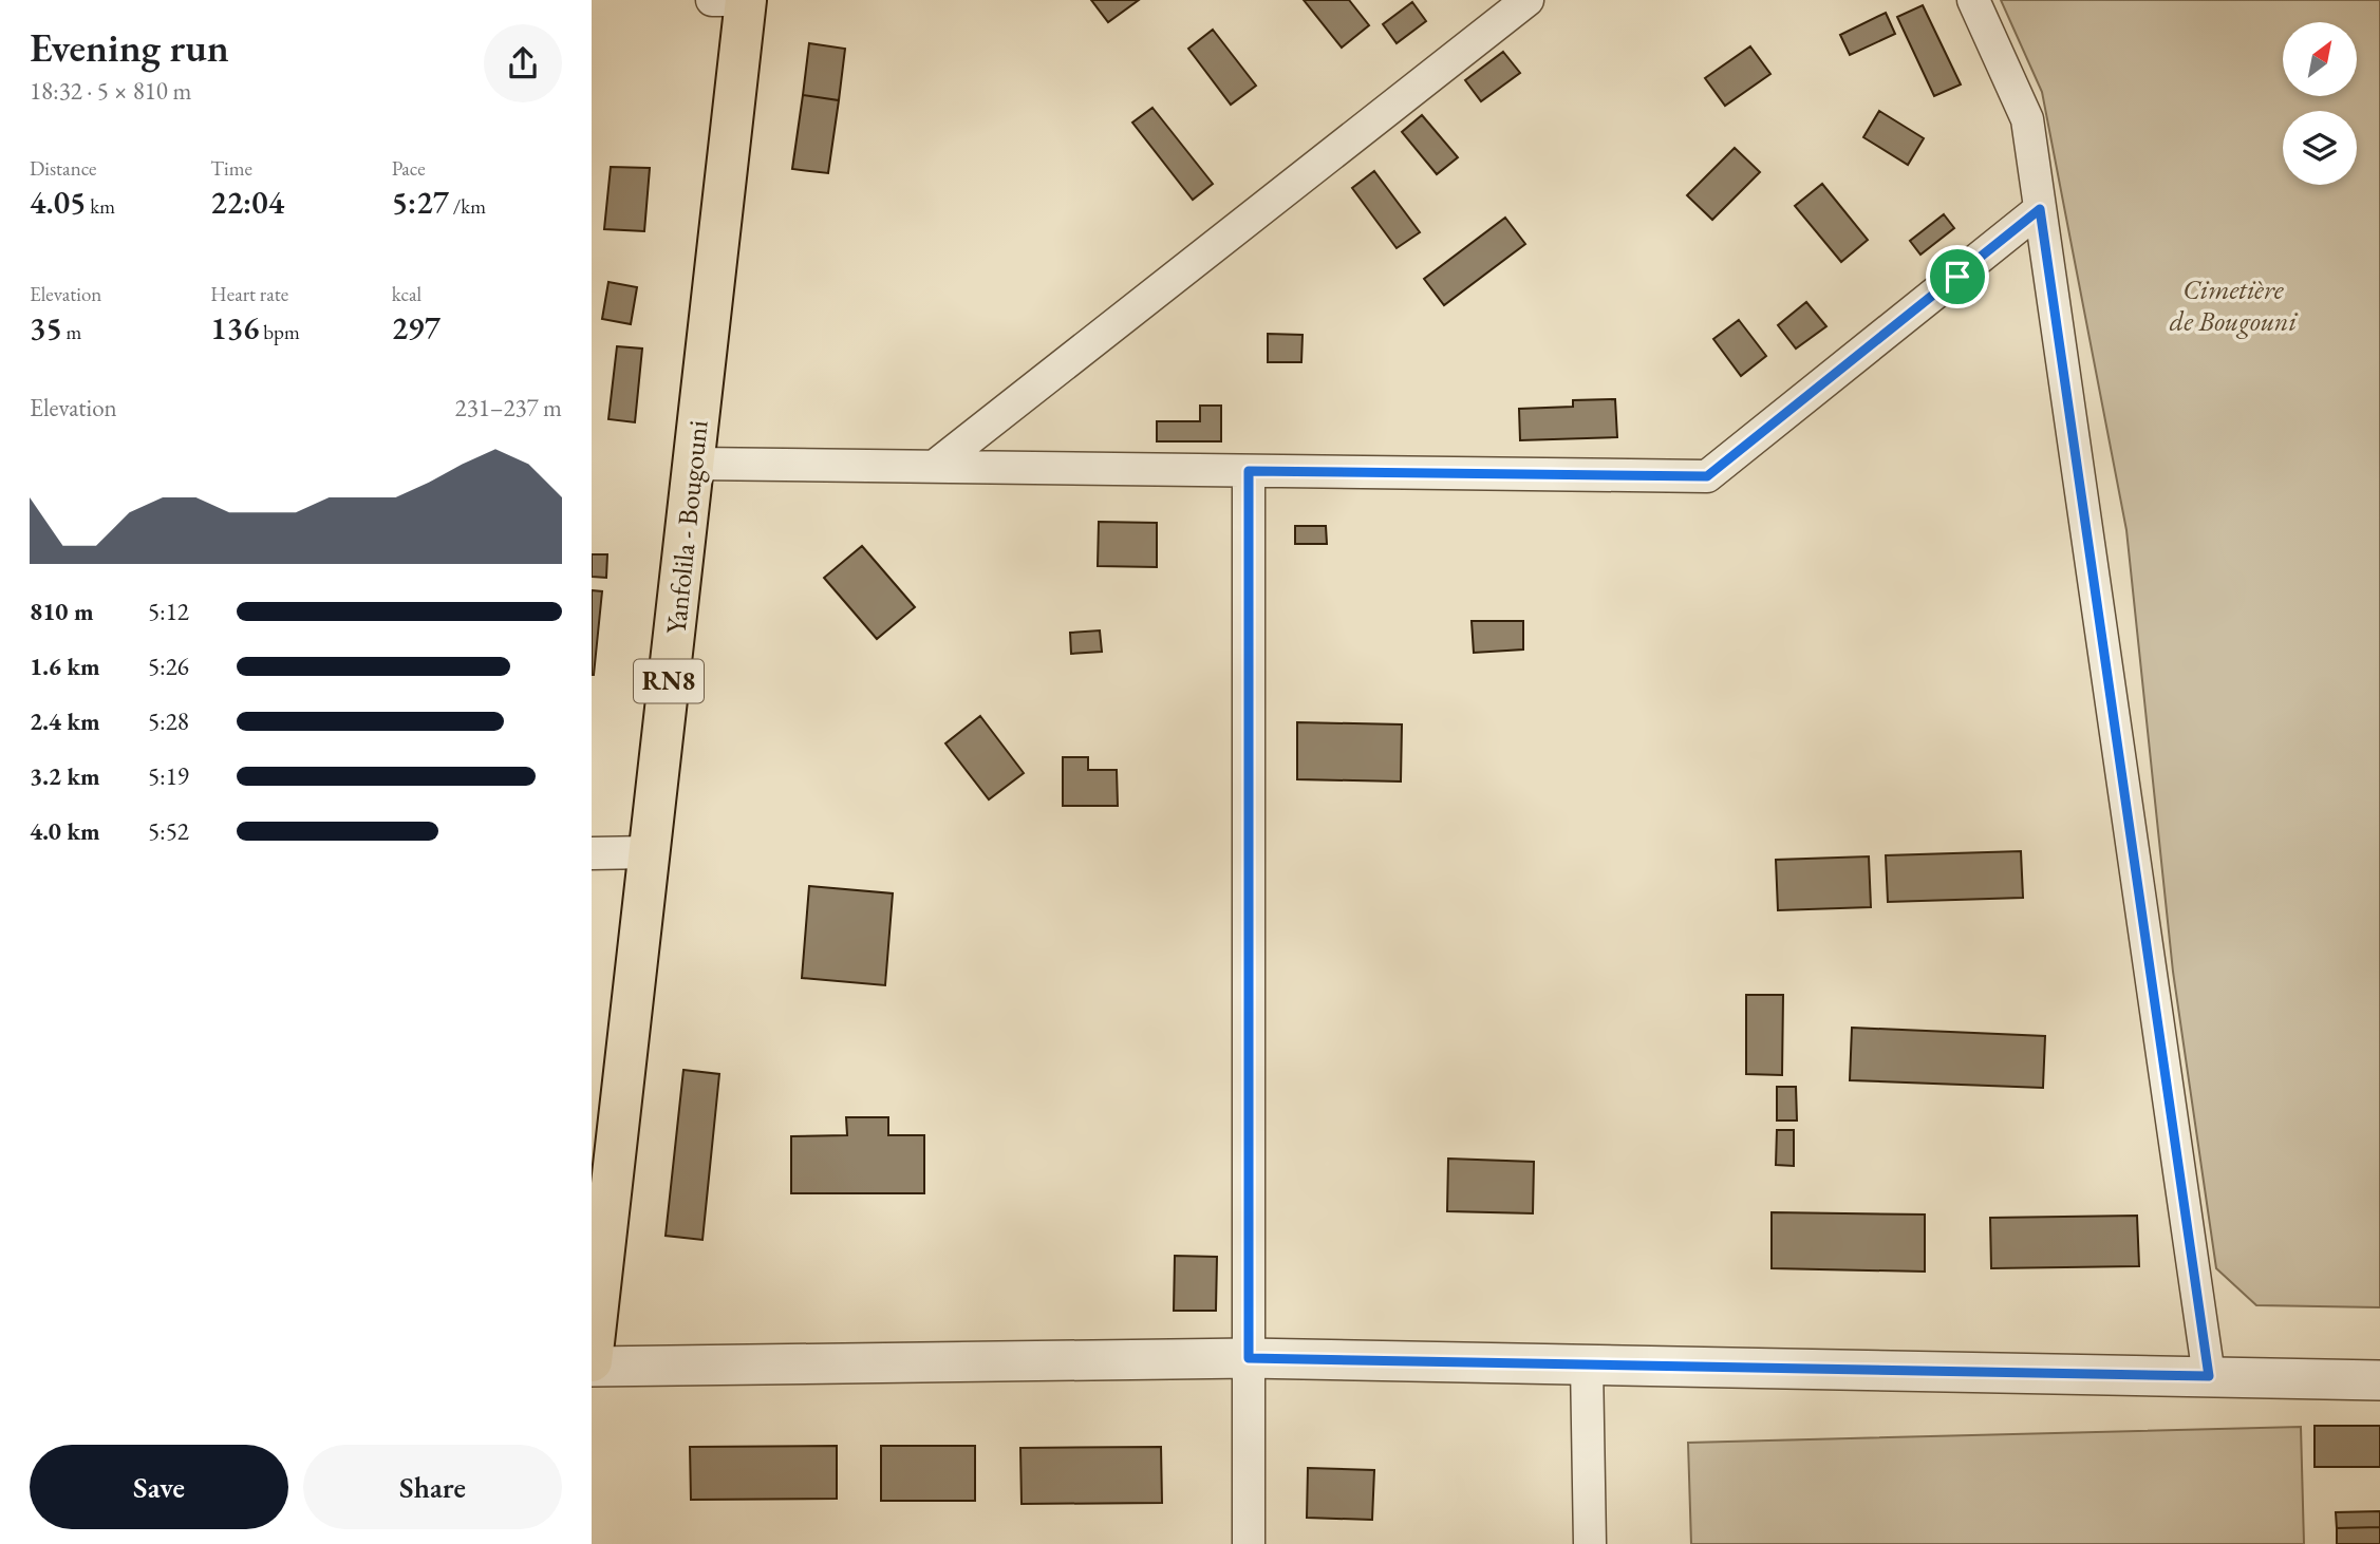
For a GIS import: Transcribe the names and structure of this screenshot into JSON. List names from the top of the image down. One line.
{"streets":{"main road":["Yanfolila - Bougouni","RN8"]},"parks":["Cimetière de Bougouni"],"north":"top right","page":{"heading":["Evening run","18:32 · 5 × 810 m"],"stats":[["Distance","4.05 km"],["Time","22:04"],["Pace","5:27 /km"],["Elevation","35 m"],["Heart rate","136 bpm"],["kcal","297"]],"chart":["Elevation","231–237 m"],"list":[{"name":"810 m","note":"5:12"},{"name":"1.6 km","note":"5:26"},{"name":"2.4 km","note":"5:28"},{"name":"3.2 km","note":"5:19"},{"name":"4.0 km","note":"5:52"}],"buttons":["Save","Share"]}}
